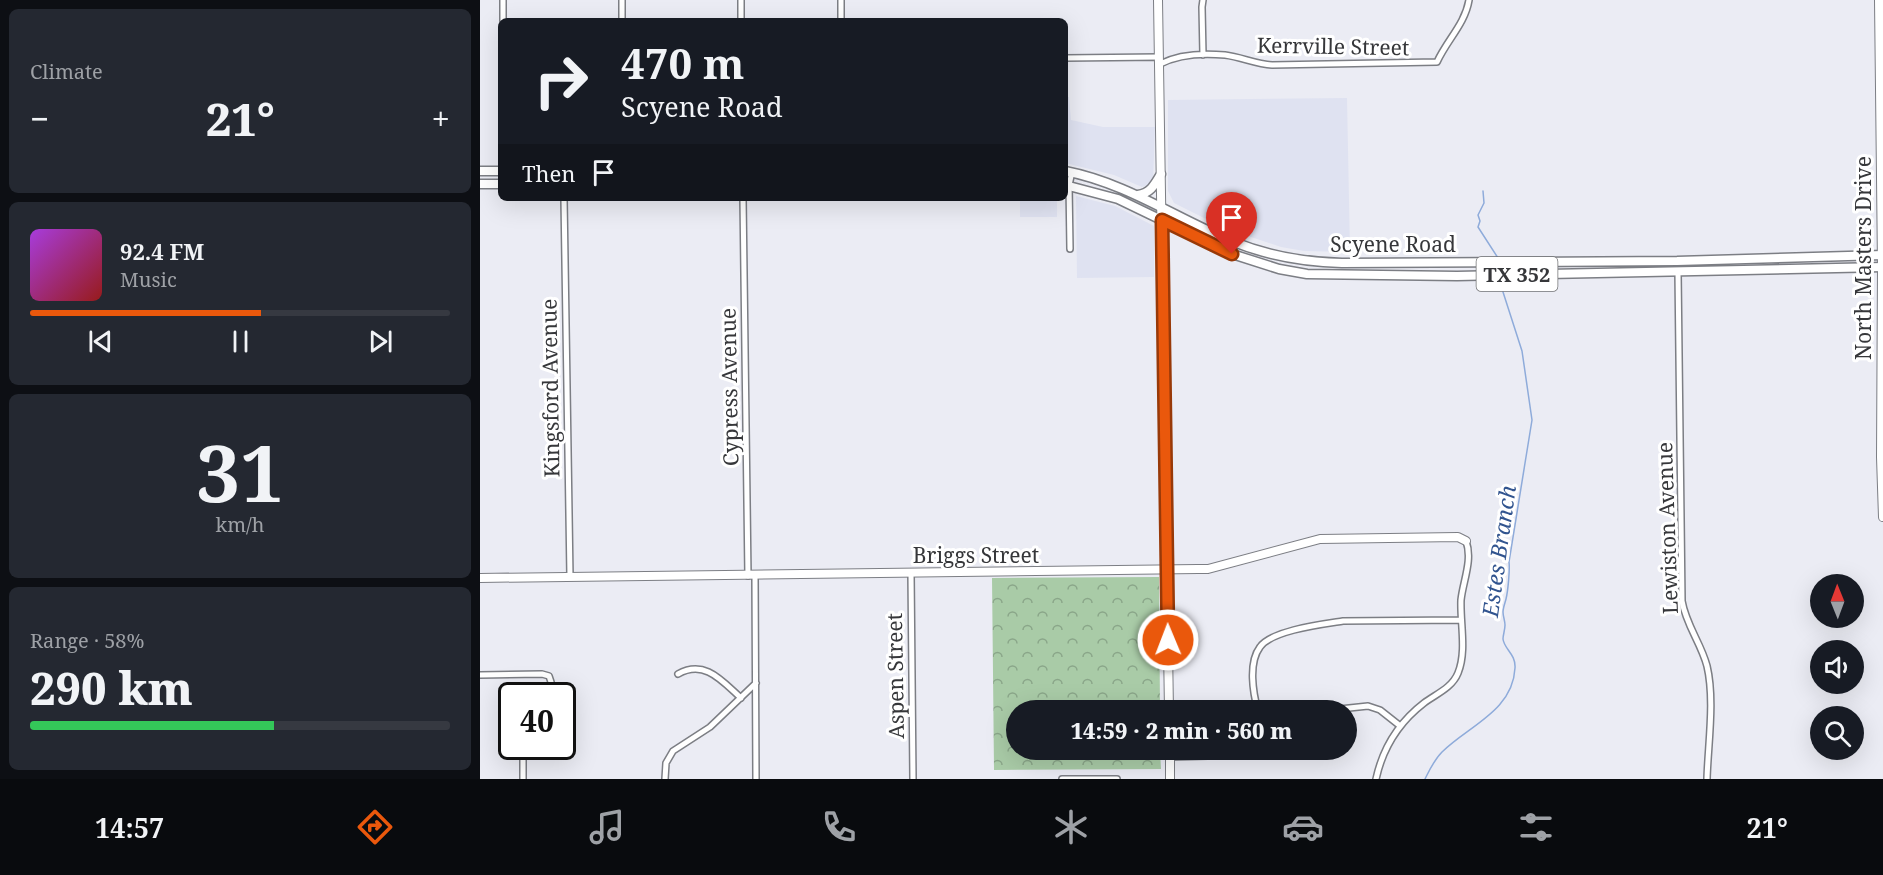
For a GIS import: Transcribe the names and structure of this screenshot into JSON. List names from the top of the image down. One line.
{"streets":{"main road":["Scyene Road","TX 352"],"street":["Kerrville Street","North Masters Drive","Cypress Avenue","Kingsford Avenue","Lewiston Avenue","Briggs Street","Aspen Street"]},"crossings":[["Scyene Road","North Masters Drive"],["Scyene Road","Lewiston Avenue"],["Cypress Avenue","Briggs Street"],["Kingsford Avenue","Briggs Street"],["Briggs Street","Aspen Street"]],"water":["Estes Branch"],"north":"top","page":{"tile":["Climate",["31","km/h"],["Range · 58%","290 km"]],"turn":["470 m","Scyene Road"],"heat":["−","21°","+"],"then":"Then","song":["92.4 FM","Music"],"limit":"40","trip":"14:59 · 2 min · 560 m","tabs":["14:57","21°"]}}
